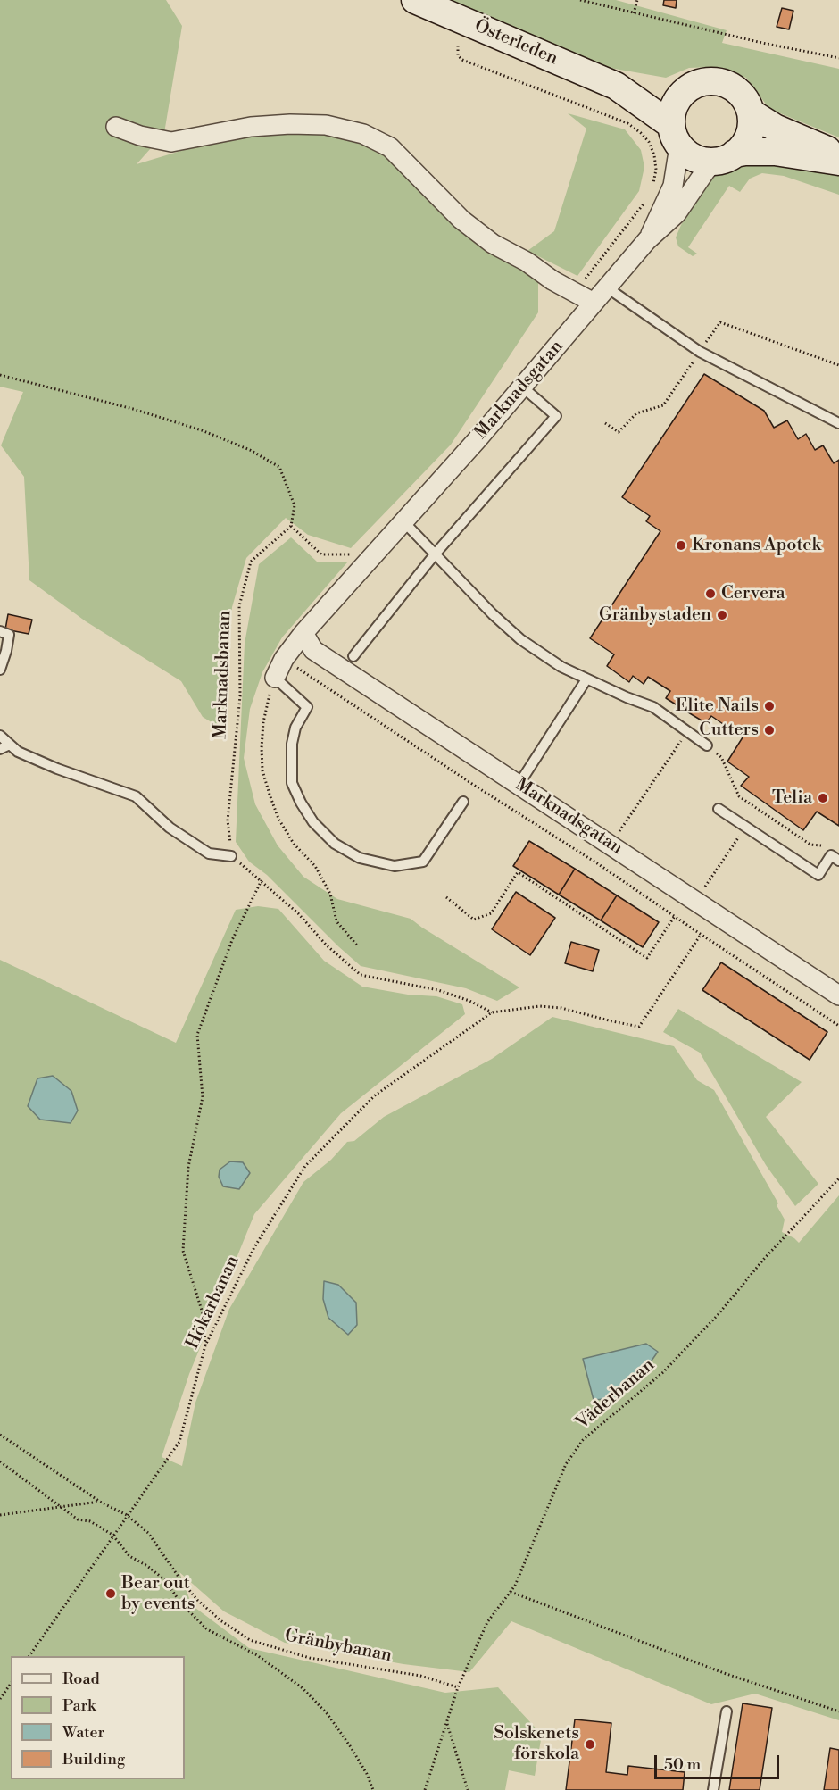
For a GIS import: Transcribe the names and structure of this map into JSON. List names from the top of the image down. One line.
{"streets":{"main road":["Österleden"],"street":["Marknadsgatan"],"path":["Marknadsbanan","Hökarbanan","Väderbanan","Gränbybanan"]},"crossings":[["Österleden","Marknadsgatan"],["Hökarbanan","Gränbybanan"],["Väderbanan","Gränbybanan"]],"places":["Kronans Apotek","Cervera","Gränbystaden","Elite Nails","Cutters","Telia","Bear out by events","Solskenets förskola"],"legend":["Road","Park","Water","Building"],"scale_bar":"50 m"}
